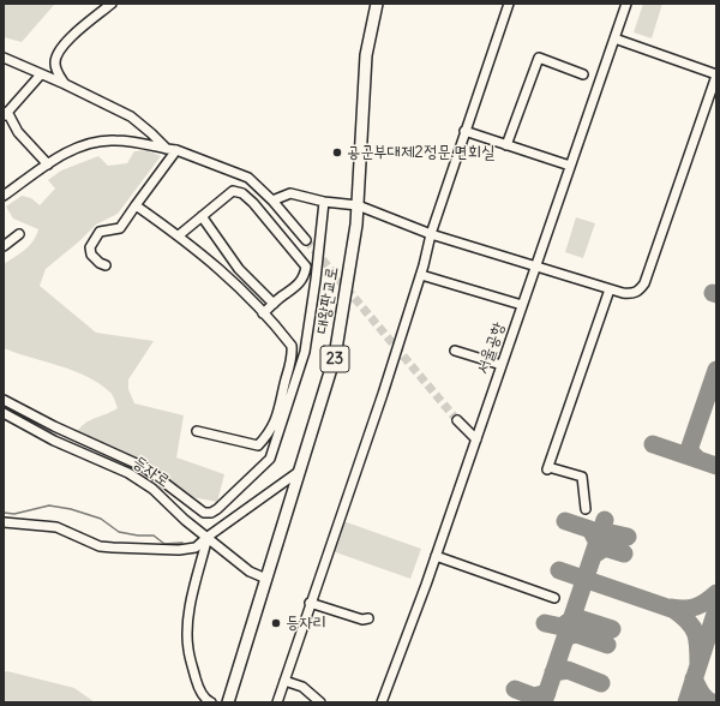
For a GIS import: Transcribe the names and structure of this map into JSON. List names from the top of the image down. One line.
{"streets":{"main road":["대왕판교로","23"],"street":["서울공항","등자로"]},"crossings":[["대왕판교로","등자로"]],"places":["공군부대제2정문.면회실","등자리"]}
